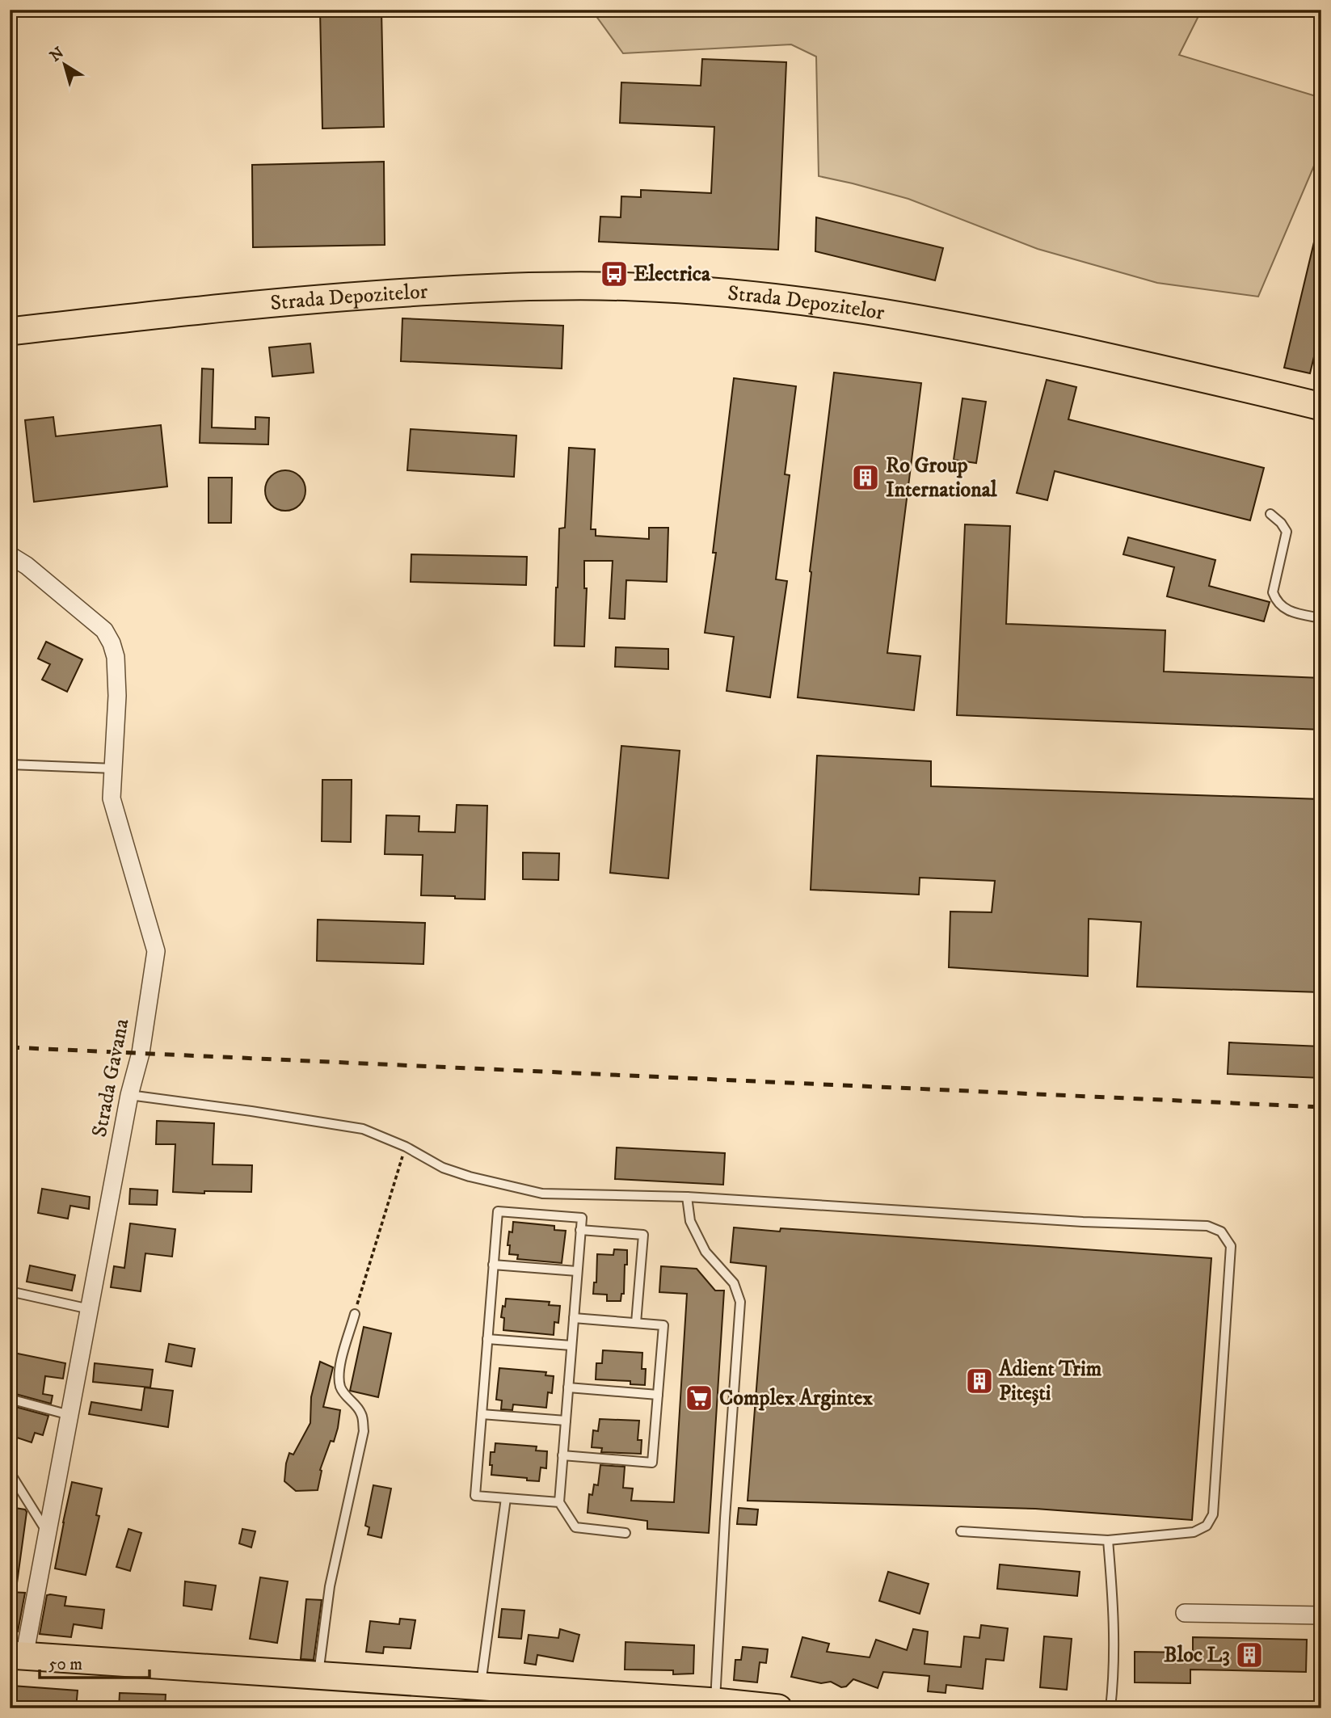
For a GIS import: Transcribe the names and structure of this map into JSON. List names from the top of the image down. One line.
{"streets":{"main road":["Strada Depozitelor"],"street":["Strada Gavana"]},"places":{"bus stop":["Electrica"],"building":["Ro Group International","Adient Trim Pitești","Bloc L3"],"supermarket":["Complex Argintex"]},"scale_bar":"50 m","north":"top left"}
